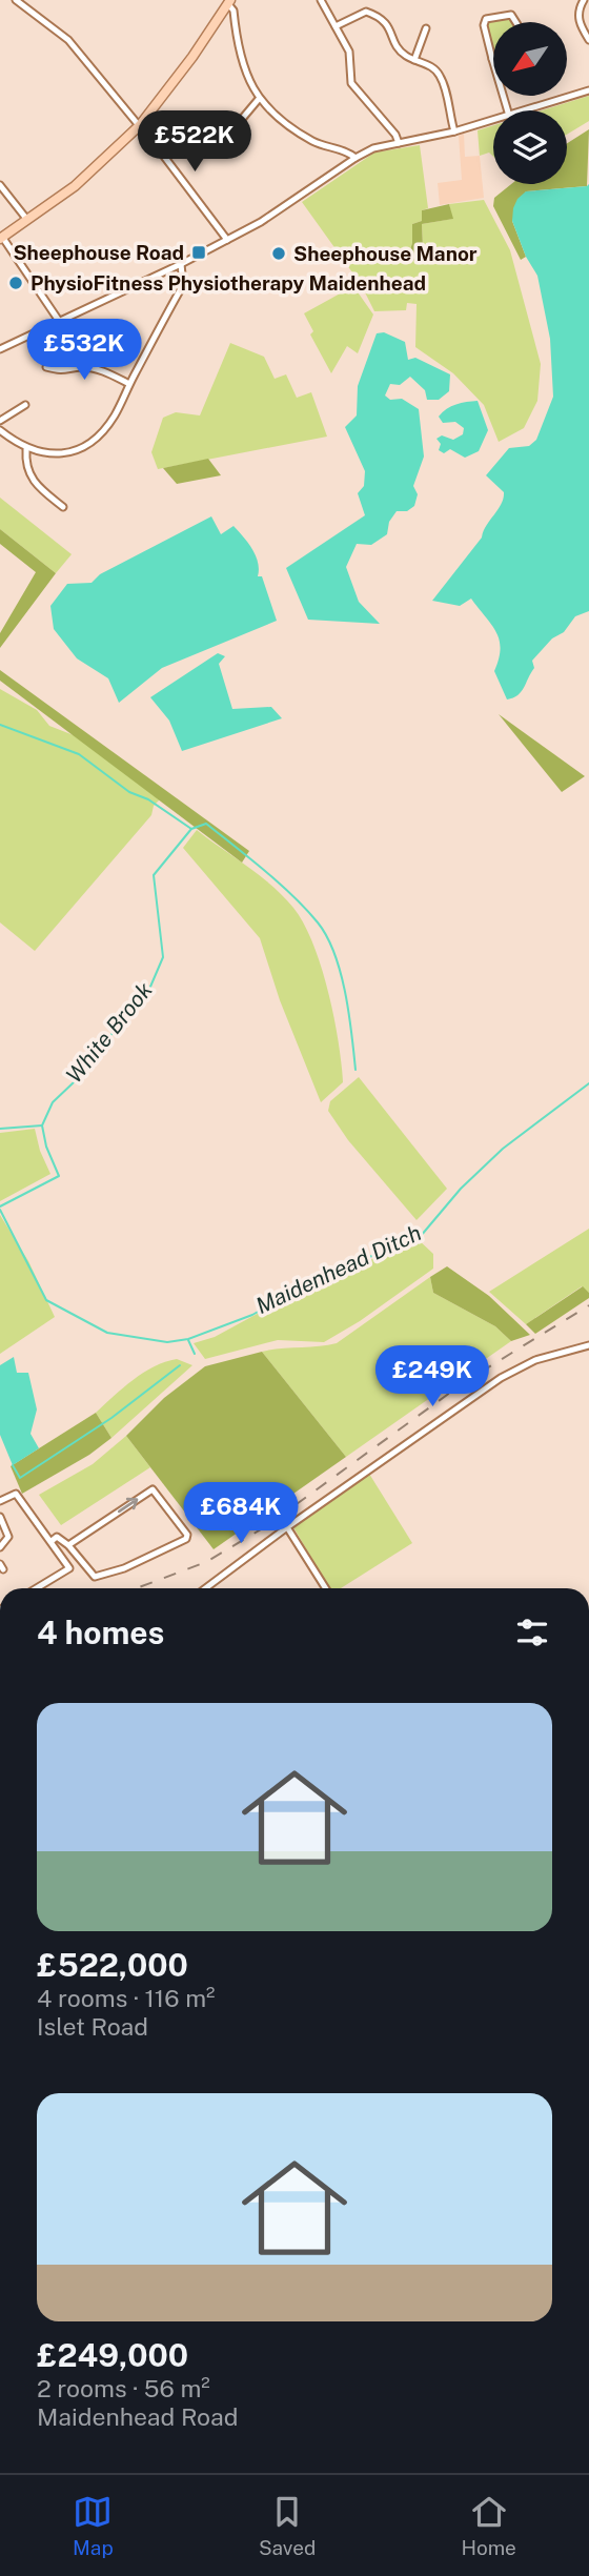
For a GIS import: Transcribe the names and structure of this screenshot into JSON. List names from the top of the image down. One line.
{"water":["White Brook","Maidenhead Ditch"],"places":{"transit":["Sheephouse Road"],"other":["Sheephouse Manor","PhysioFitness Physiotherapy Maidenhead"]},"north":"bottom left","page":{"price":["£522K","£532K","£249K","£684K"],"heading":"4 homes","list":[{"name":"£522,000","note":"4 rooms · 116 m² · Islet Road"},{"name":"£249,000","note":"2 rooms · 56 m² · Maidenhead Road"}],"tabs":["Map","Saved","Home"]}}
